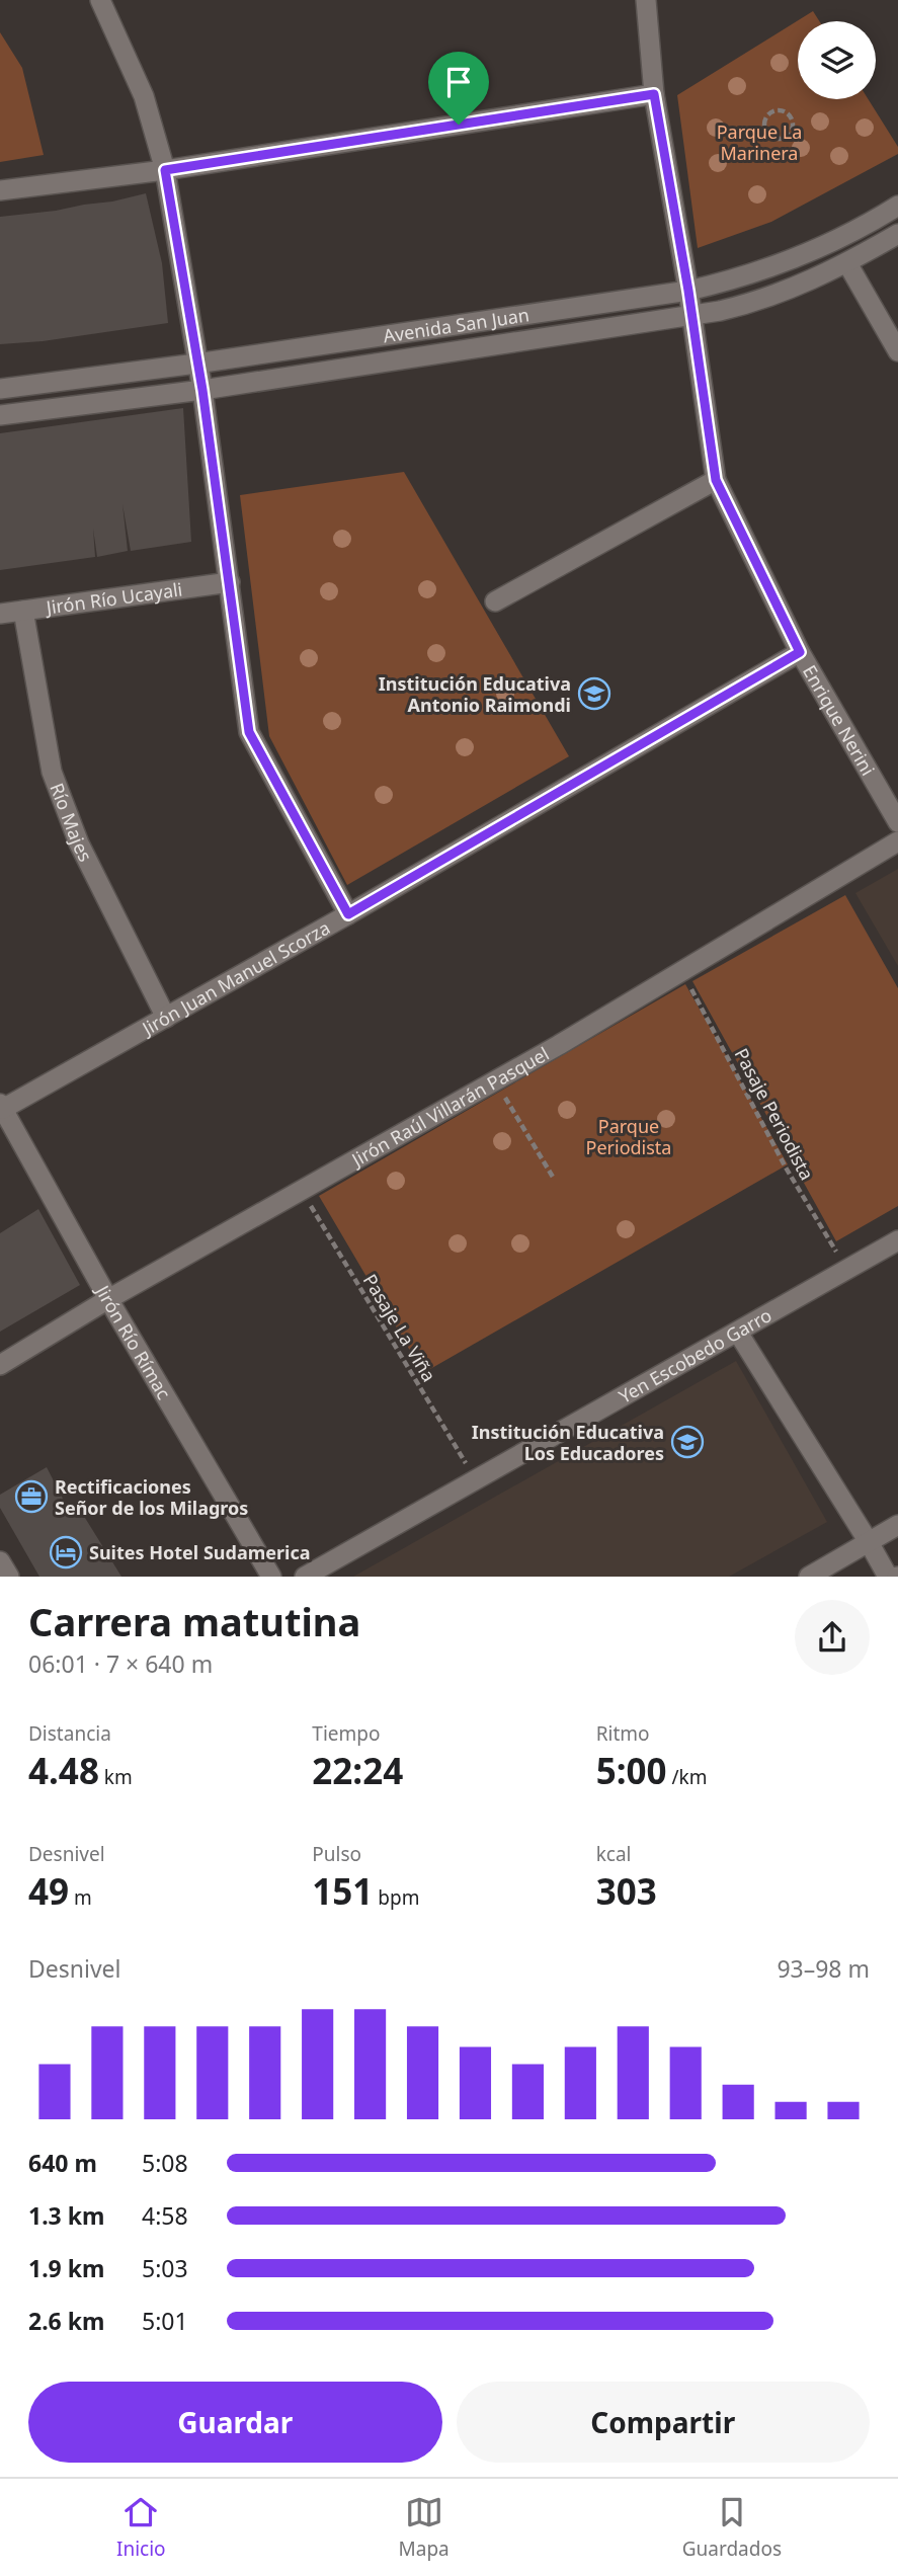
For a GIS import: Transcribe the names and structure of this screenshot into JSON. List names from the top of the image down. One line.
{"streets":{"street":["Avenida San Juan","Jirón Río Ucayali","Enrique Nerini","Río Majes","Jirón Juan Manuel Scorza","Jirón Raúl Villarán Pasquel","Jirón Río Rímac","Yen Escobedo Garro"],"path":["Pasaje Periodista","Pasaje La Viña"]},"crossings":[["Avenida San Juan","Enrique Nerini"],["Jirón Río Ucayali","Río Majes"],["Enrique Nerini","Jirón Juan Manuel Scorza"],["Río Majes","Jirón Juan Manuel Scorza"],["Jirón Juan Manuel Scorza","Jirón Río Rímac"],["Jirón Raúl Villarán Pasquel","Pasaje Periodista"],["Jirón Raúl Villarán Pasquel","Pasaje La Viña"],["Jirón Raúl Villarán Pasquel","Jirón Río Rímac"],["Pasaje Periodista","Yen Escobedo Garro"],["Pasaje La Viña","Yen Escobedo Garro"]],"parks":["Parque La Marinera","Parque Periodista"],"places":{"school or university":["Institución Educativa Antonio Raimondi","Institución Educativa Los Educadores"],"office":["Rectificaciones Señor de los Milagros"],"hotel":["Suites Hotel Sudamerica"]},"page":{"heading":["Carrera matutina","06:01 · 7 × 640 m"],"stats":[["Distancia","4.48 km"],["Tiempo","22:24"],["Ritmo","5:00 /km"],["Desnivel","49 m"],["Pulso","151 bpm"],["kcal","303"]],"chart":["Desnivel","93–98 m"],"list":[{"name":"640 m","note":"5:08"},{"name":"1.3 km","note":"4:58"},{"name":"1.9 km","note":"5:03"},{"name":"2.6 km","note":"5:01"}],"buttons":["Guardar","Compartir"],"tabs":["Inicio","Mapa","Guardados"]}}
